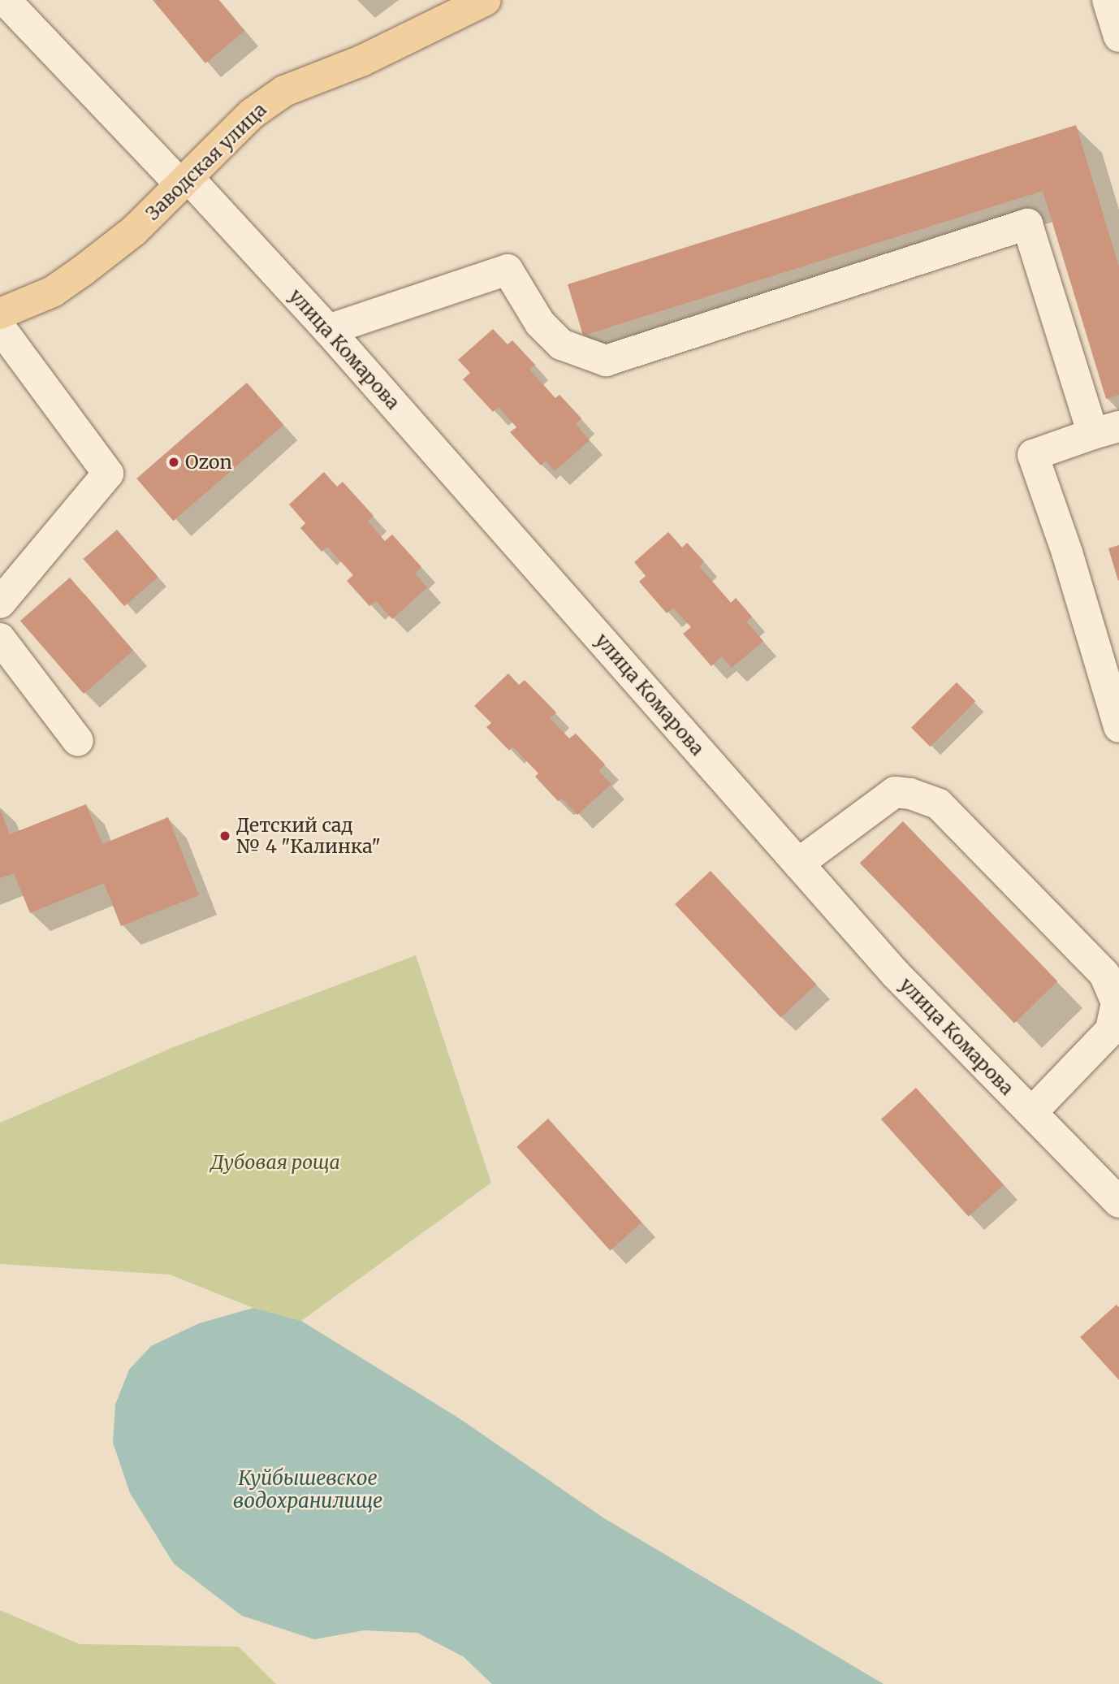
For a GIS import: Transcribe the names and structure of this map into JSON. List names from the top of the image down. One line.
{"streets":{"main road":["Заводская улица"],"street":["улица Комарова"]},"crossings":[["Заводская улица","улица Комарова"]],"water":["Куйбышевское водохранилище"],"parks":["Дубовая роща"],"places":["Ozon","Детский сад № 4 \"Калинка\""]}
